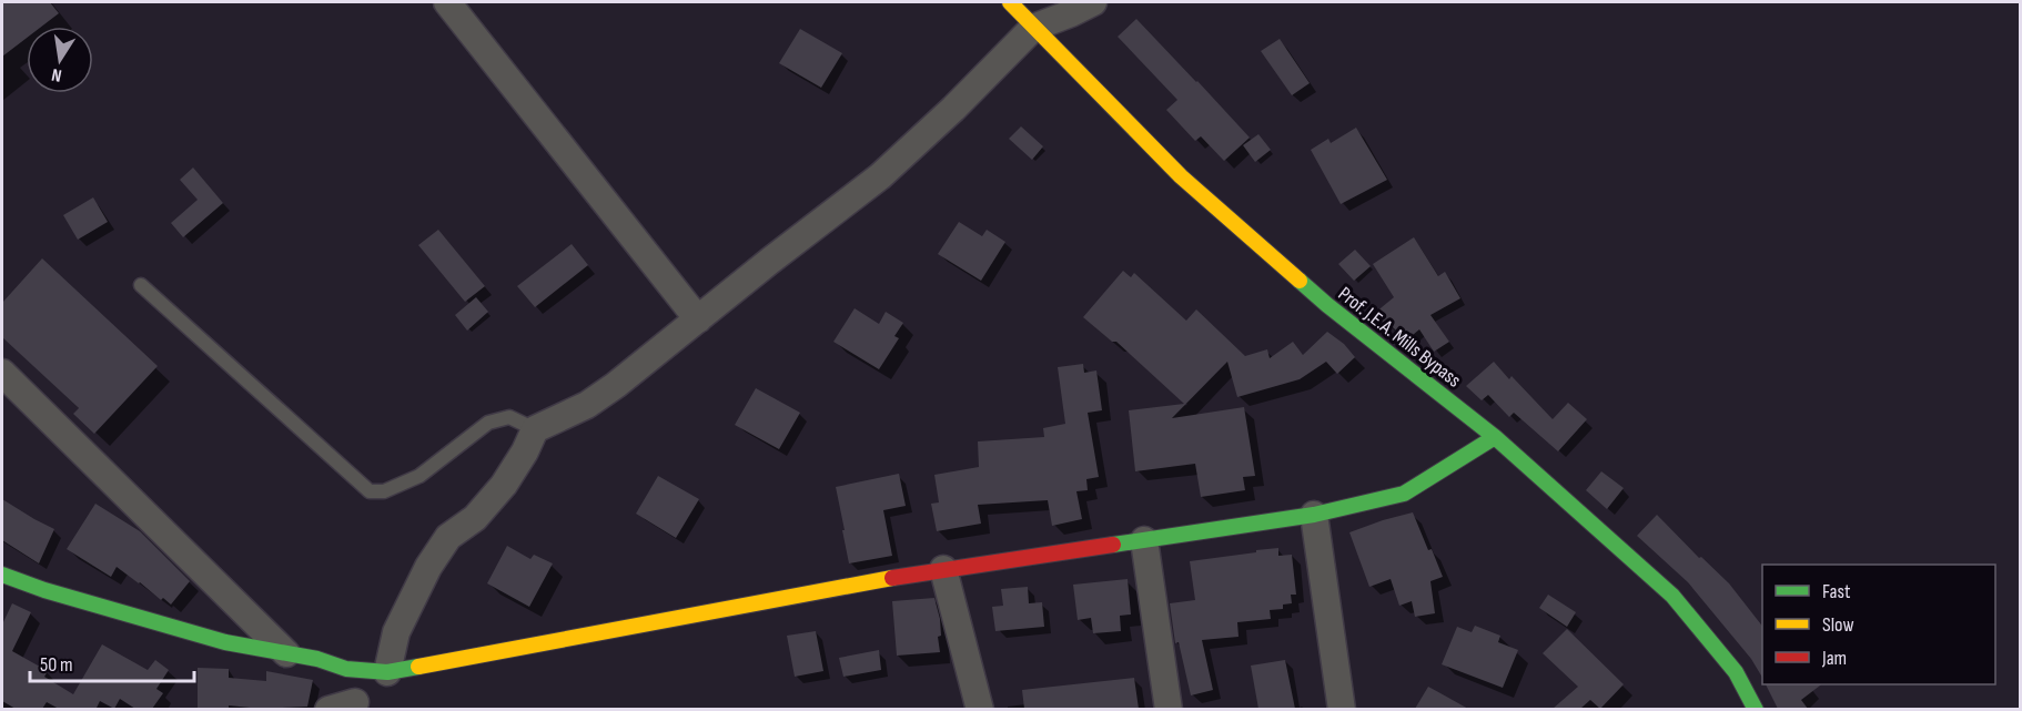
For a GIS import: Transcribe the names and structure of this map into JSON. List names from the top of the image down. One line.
{"streets":{"street":["Prof. J.E.A. Mills Bypass"]},"legend":["Fast","Slow","Jam"],"scale_bar":"50 m","north":"bottom"}
